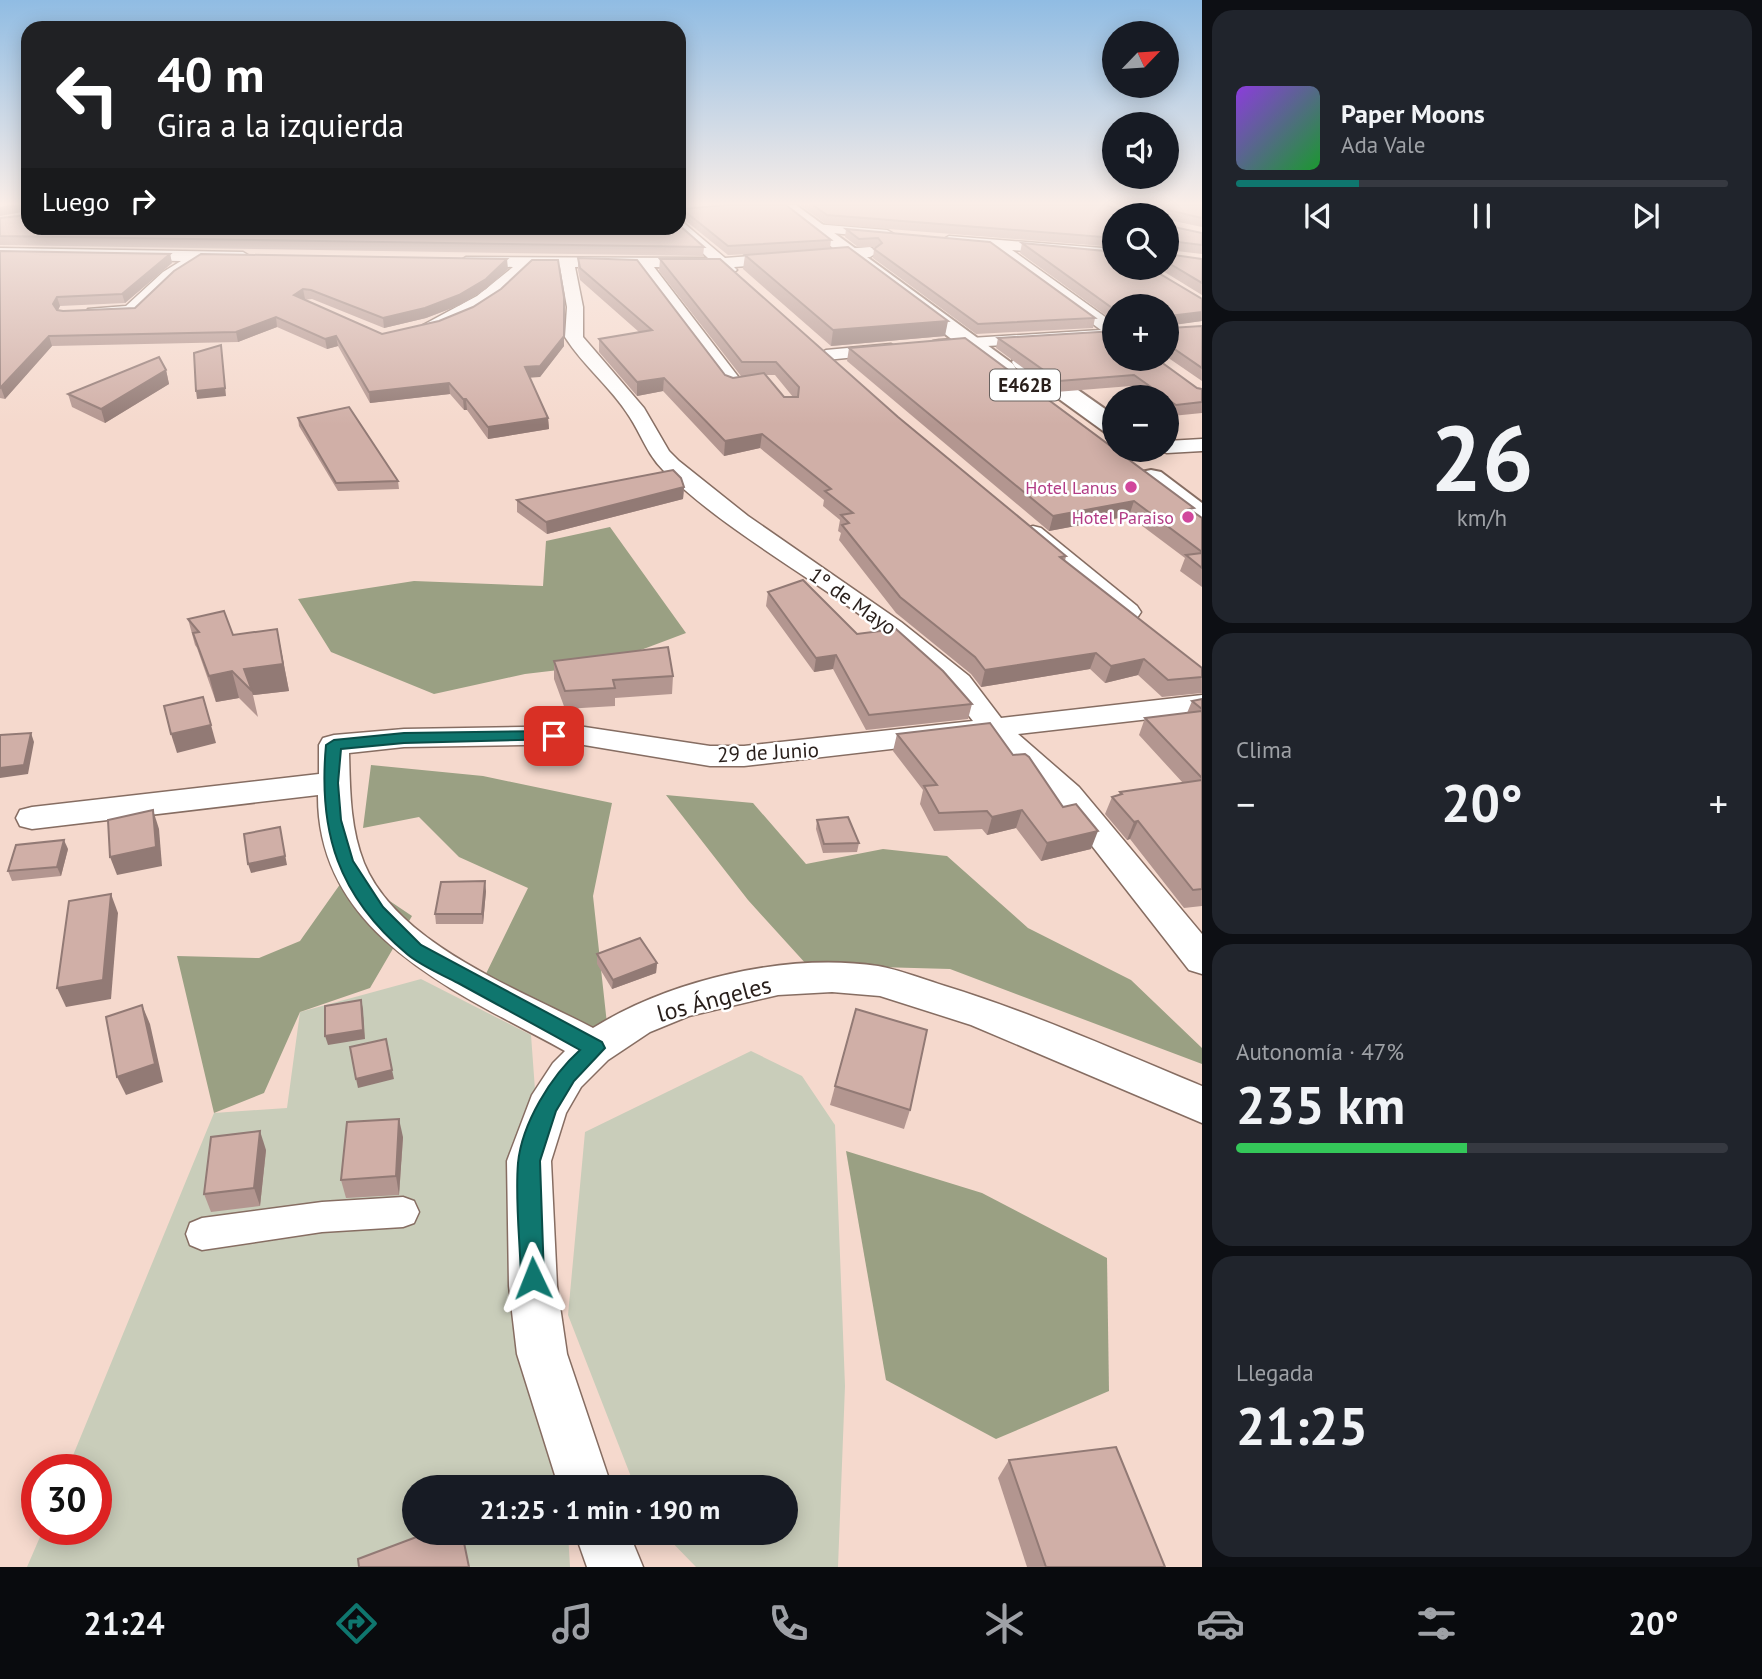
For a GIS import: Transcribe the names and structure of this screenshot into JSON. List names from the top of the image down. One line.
{"streets":{"main road":["E462B"],"street":["1º de Mayo","29 de Junio","los Ángeles"]},"crossings":[["1º de Mayo","29 de Junio"]],"places":["Hotel Lanus","Hotel Paraiso"],"north":"top right","page":{"map_buttons":["+","−"],"turn":["40 m","Gira a la izquierda"],"song":["Paper Moons","Ada Vale"],"then":"Luego","tile":[["26","km/h"],"Clima",["Autonomía · 47%","235 km"],["Llegada","21:25"]],"heat":["−","20°","+"],"limit":"30","trip":"21:25 · 1 min · 190 m","tabs":["21:24","20°"]}}
